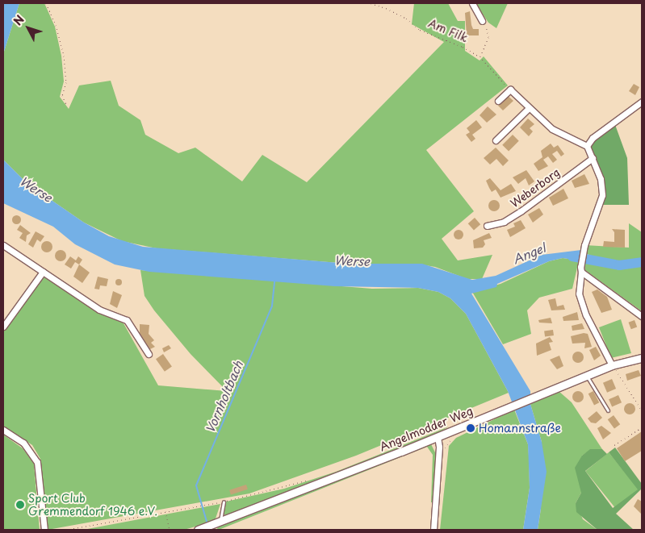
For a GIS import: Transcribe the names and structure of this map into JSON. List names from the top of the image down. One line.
{"streets":{"street":["Am Filk","Weberborg","Angelmodder Weg"]},"water":["Werse","Angel","Vornholtbach"],"places":["Homannstraße","Sport Club Gremmendorf 1946 e.V."],"north":"top left"}
